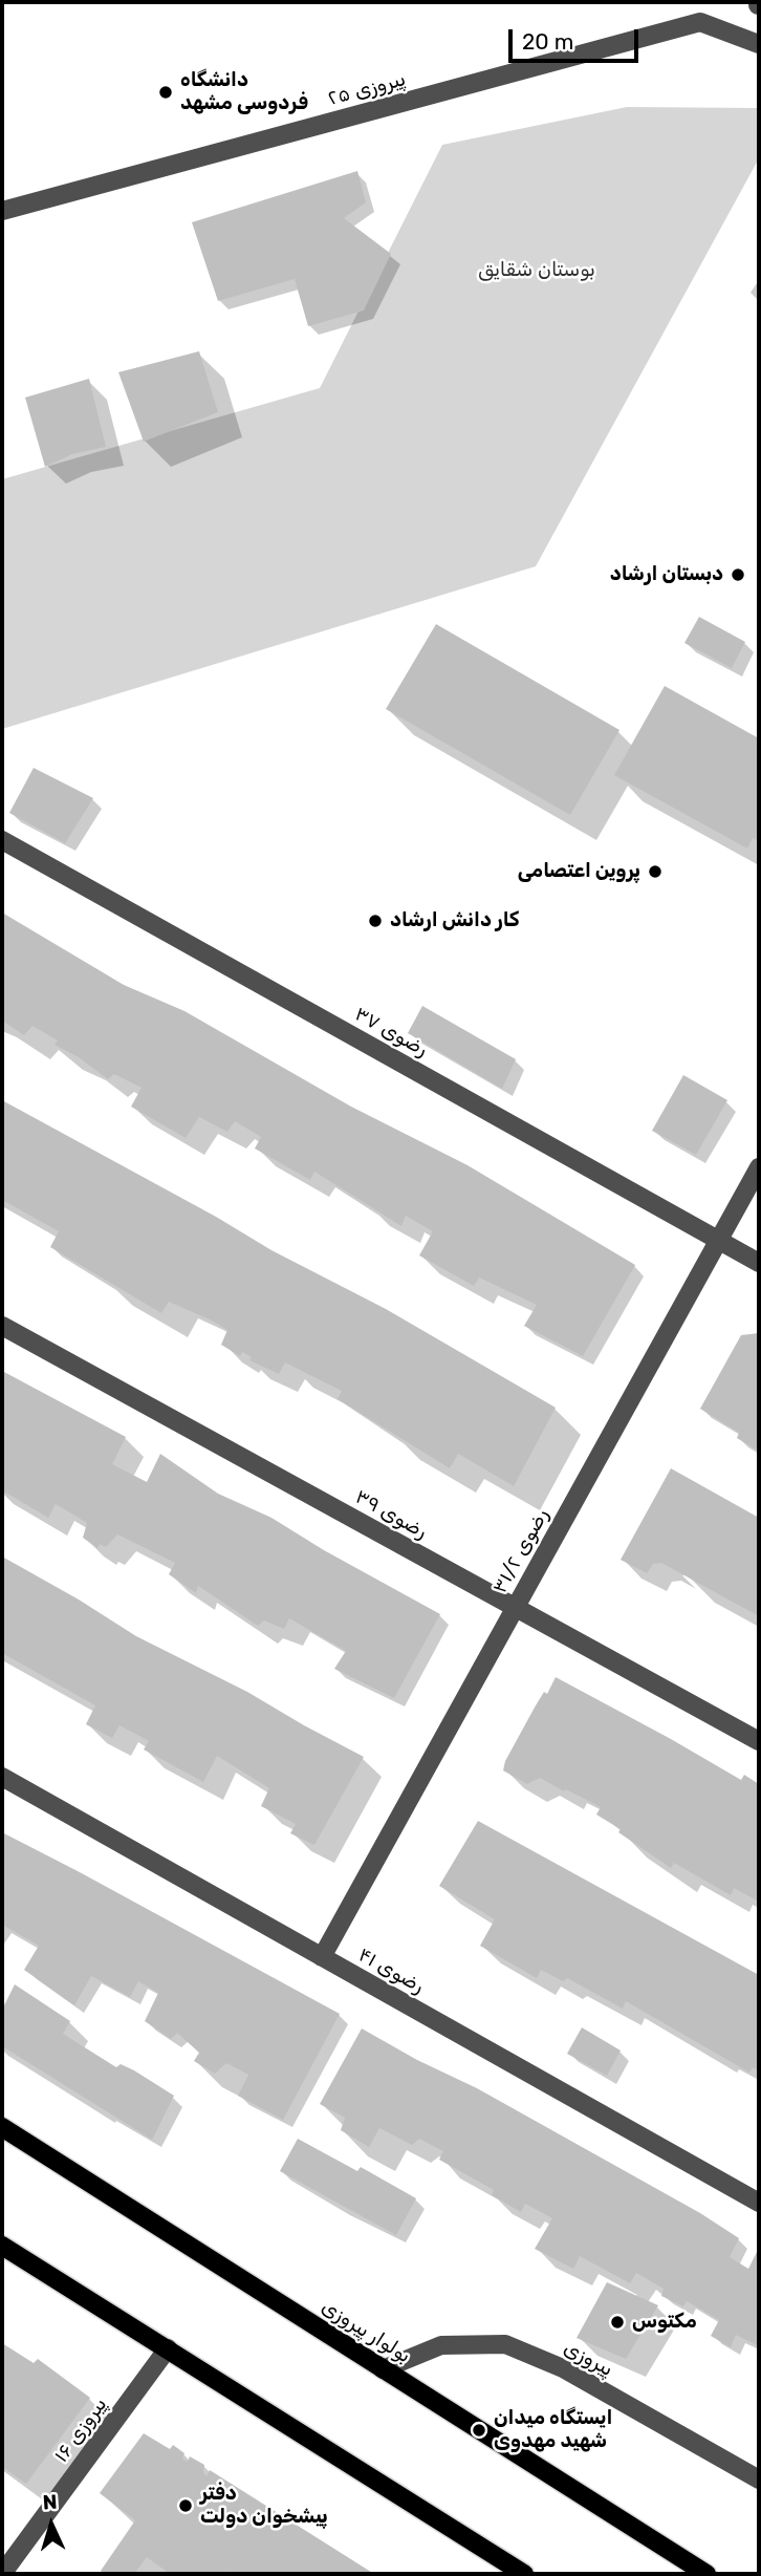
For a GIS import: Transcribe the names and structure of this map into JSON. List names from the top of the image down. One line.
{"streets":{"main road":["بولوار پیروزی"],"street":["پیروزی ۲۵","رضوی ۳۷","رضوی ۳۹","رضوی ۳۱/۲","رضوی ۴۱","پیروزی","پیروزی ۱۶"]},"crossings":[["رضوی ۳۷","رضوی ۳۱/۲"],["رضوی ۳۹","رضوی ۳۱/۲"],["رضوی ۳۱/۲","رضوی ۴۱"],["بولوار پیروزی","پیروزی"]],"parks":["بوستان شقایق"],"places":["دانشگاه فردوسی مشهد","دبستان ارشاد","پروین اعتصامی","کار دانش ارشاد","مکتوس","ایستگاه میدان شهید مهدوی","دفتر پیشخوان دولت"],"scale_bar":"20 m","north":"top"}
